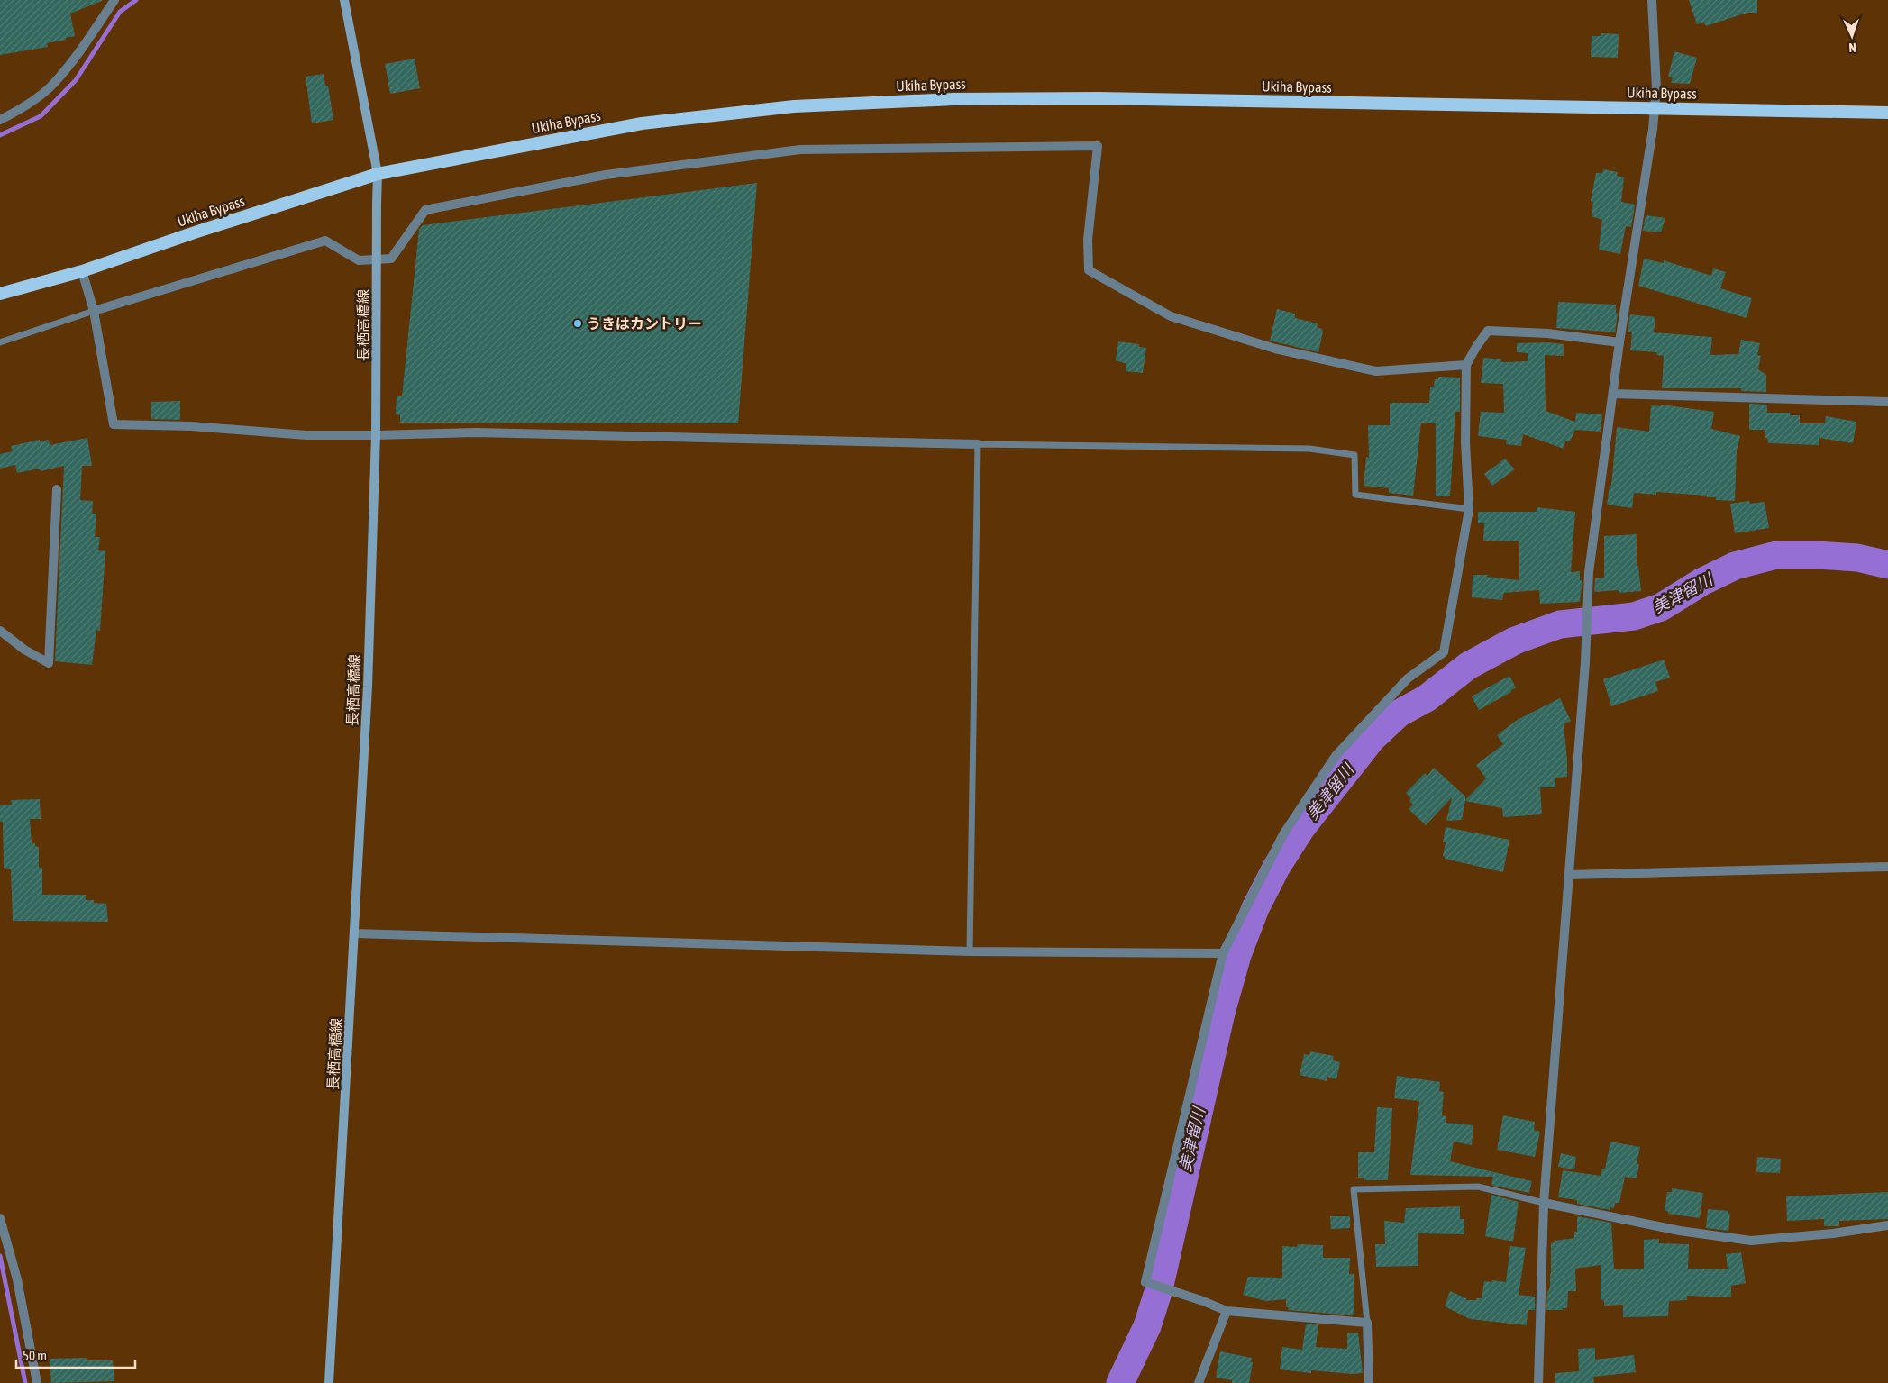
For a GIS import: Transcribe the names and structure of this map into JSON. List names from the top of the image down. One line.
{"streets":{"highway":["Ukiha Bypass"],"main road":["長栖高橋線"]},"crossings":[["Ukiha Bypass","長栖高橋線"]],"water":["美津留川"],"places":["うきはカントリー"],"scale_bar":"50 m","north":"bottom"}
